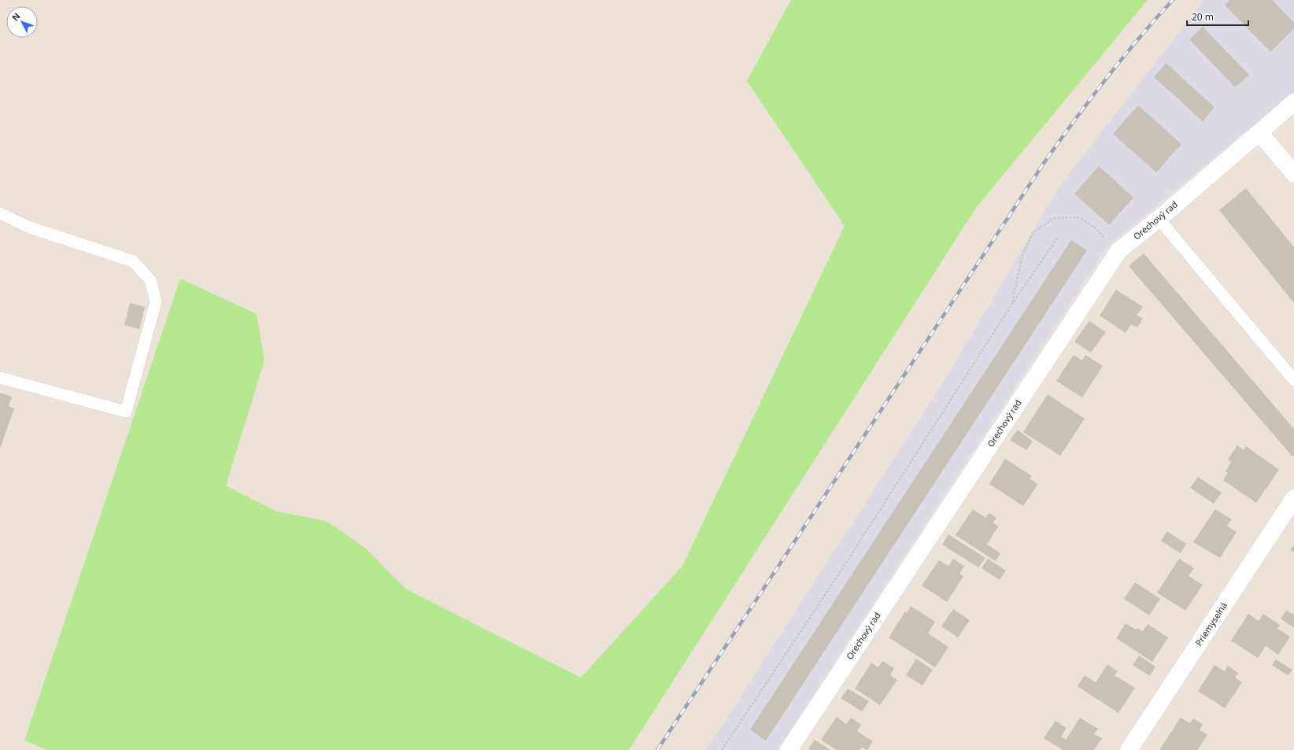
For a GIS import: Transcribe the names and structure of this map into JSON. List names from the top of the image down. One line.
{"streets":{"street":["Orechový rad","Priemyselná"]},"scale_bar":"20 m","north":"top left"}
